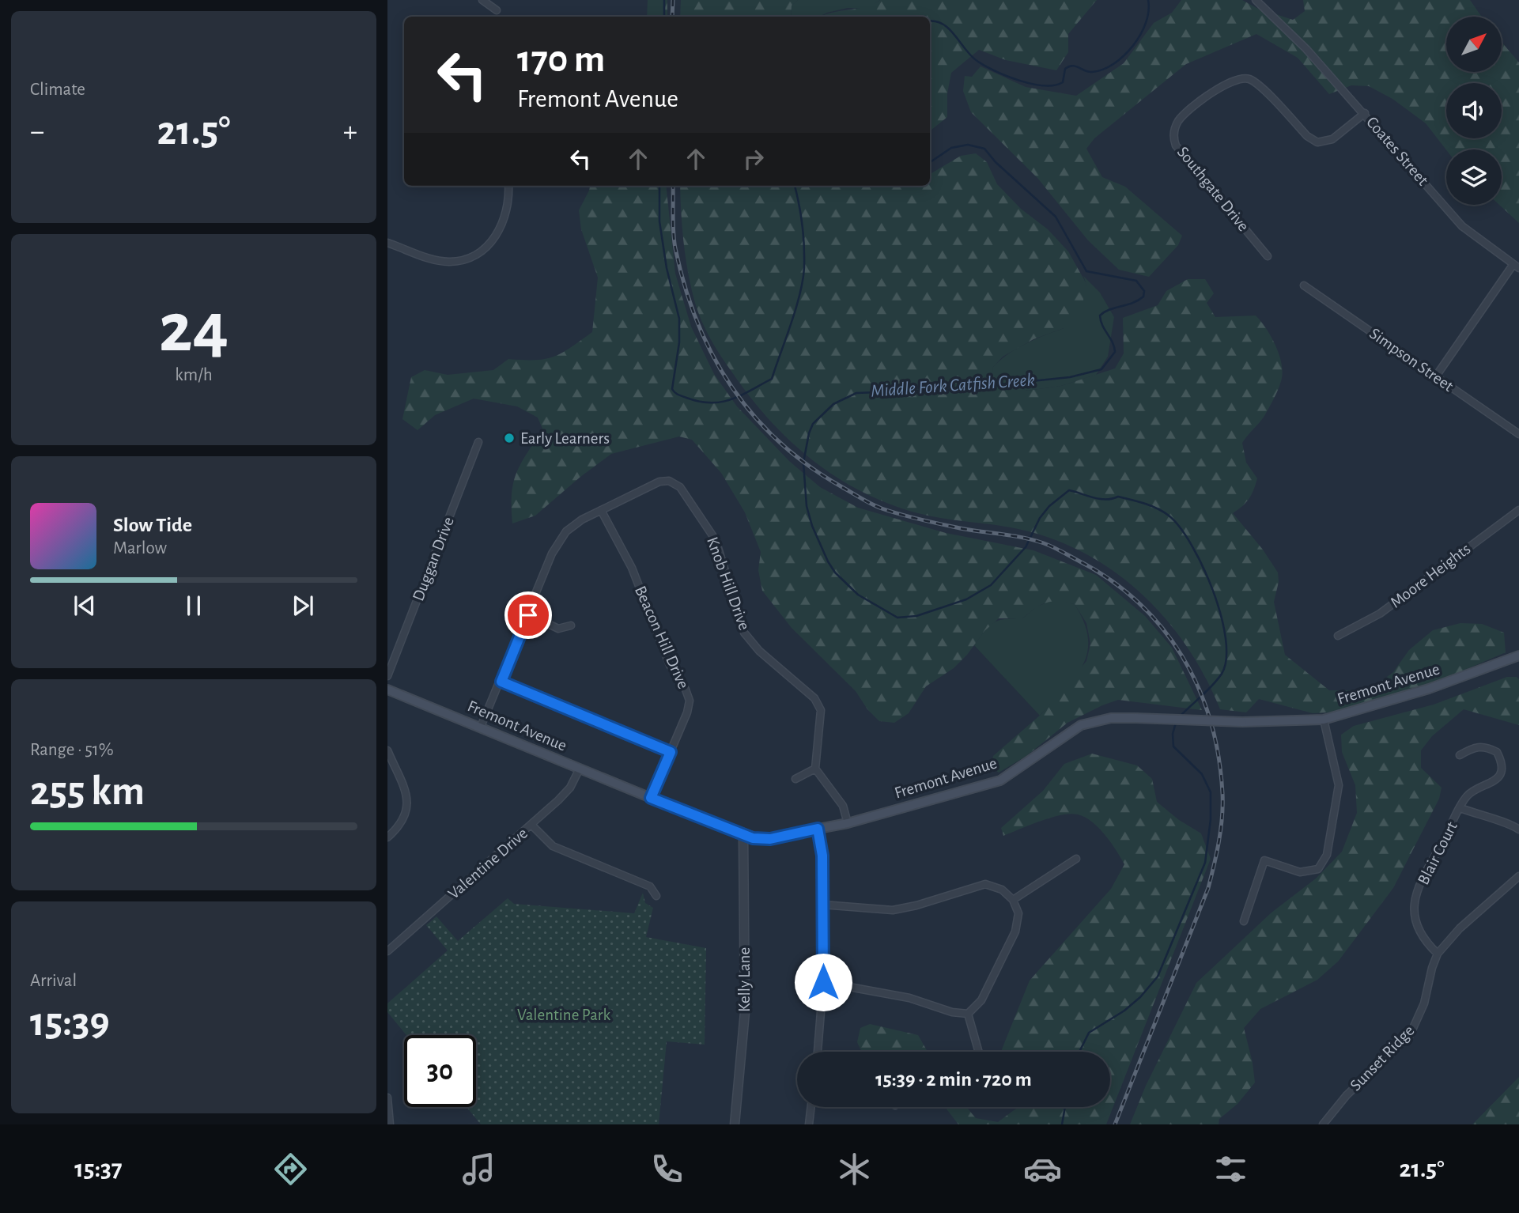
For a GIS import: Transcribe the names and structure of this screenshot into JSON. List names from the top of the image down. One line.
{"streets":{"main road":["Fremont Avenue"],"street":["Coates Street","Southgate Drive","Simpson Street","Duggan Drive","Moore Heights","Knob Hill Drive","Beacon Hill Drive","Blair Court","Valentine Drive","Kelly Lane","Sunset Ridge"]},"crossings":[["Coates Street","Southgate Drive"],["Knob Hill Drive","Beacon Hill Drive"],["Knob Hill Drive","Fremont Avenue"],["Beacon Hill Drive","Fremont Avenue"],["Fremont Avenue","Valentine Drive"],["Fremont Avenue","Kelly Lane"],["Blair Court","Sunset Ridge"]],"water":["Middle Fork Catfish Creek"],"parks":["Valentine Park"],"places":["Early Learners"],"north":"top right","page":{"tile":["Climate",["24","km/h"],["Range · 51%","255 km"],["Arrival","15:39"]],"turn":["170 m","Fremont Avenue"],"heat":["−","21.5°","+"],"song":["Slow Tide","Marlow"],"limit":"30","trip":"15:39 · 2 min · 720 m","tabs":["15:37","21.5°"]}}
